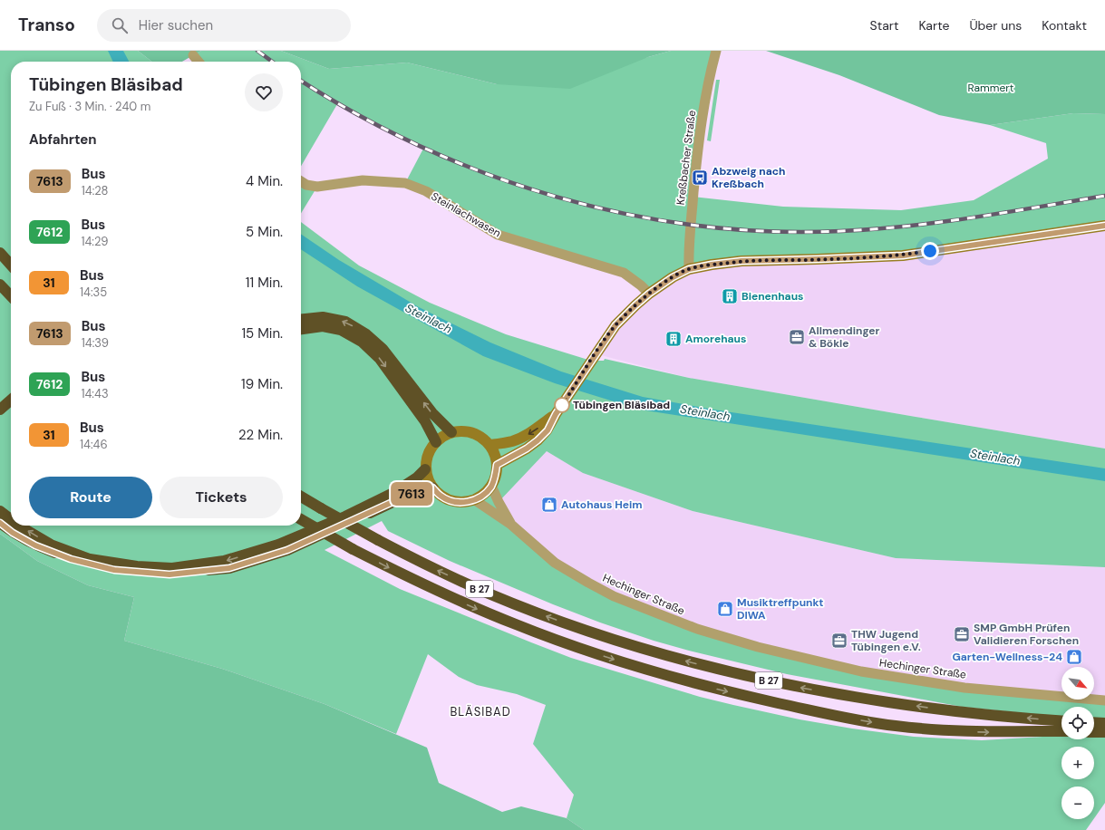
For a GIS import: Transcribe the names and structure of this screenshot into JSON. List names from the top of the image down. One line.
{"streets":{"highway":["B 27"],"street":["Kreßbacher Straße","Steinlachwasen","Hechinger Straße"]},"districts":["BLÄSIBAD"],"water":["Steinlach"],"parks":["Rammert"],"places":{"bus stop":["Abzweig nach Kreßbach"],"building":["Bienenhaus","Amorehaus"],"office":["Allmendinger & Bökle","SMP GmbH Prüfen Validieren Forschen","THW Jugend Tübingen e.V."],"other":["Tübingen Bläsibad"],"shop":["Autohaus Heim","Musiktreffpunkt DIWA","Garten-Wellness-24"]},"lines":["bus line 7613"],"north":"bottom right","page":{"header":"Transo","search":"Hier suchen","nav":["Start","Karte","Über uns","Kontakt"],"on_map":"7613","heading":[["Tübingen Bläsibad","Zu Fuß · 3 Min. · 240 m"],"Abfahrten"],"list":[{"mark":"7613","name":"Bus","note":"14:28","value":"4 Min."},{"mark":"7612","name":"Bus","note":"14:29","value":"5 Min."},{"mark":"31","name":"Bus","note":"14:35","value":"11 Min."},{"mark":"7613","name":"Bus","note":"14:39","value":"15 Min."},{"mark":"7612","name":"Bus","note":"14:43","value":"19 Min."},{"mark":"31","name":"Bus","note":"14:46","value":"22 Min."}],"buttons":["Route","Tickets"],"map_buttons":["+","−"]}}
